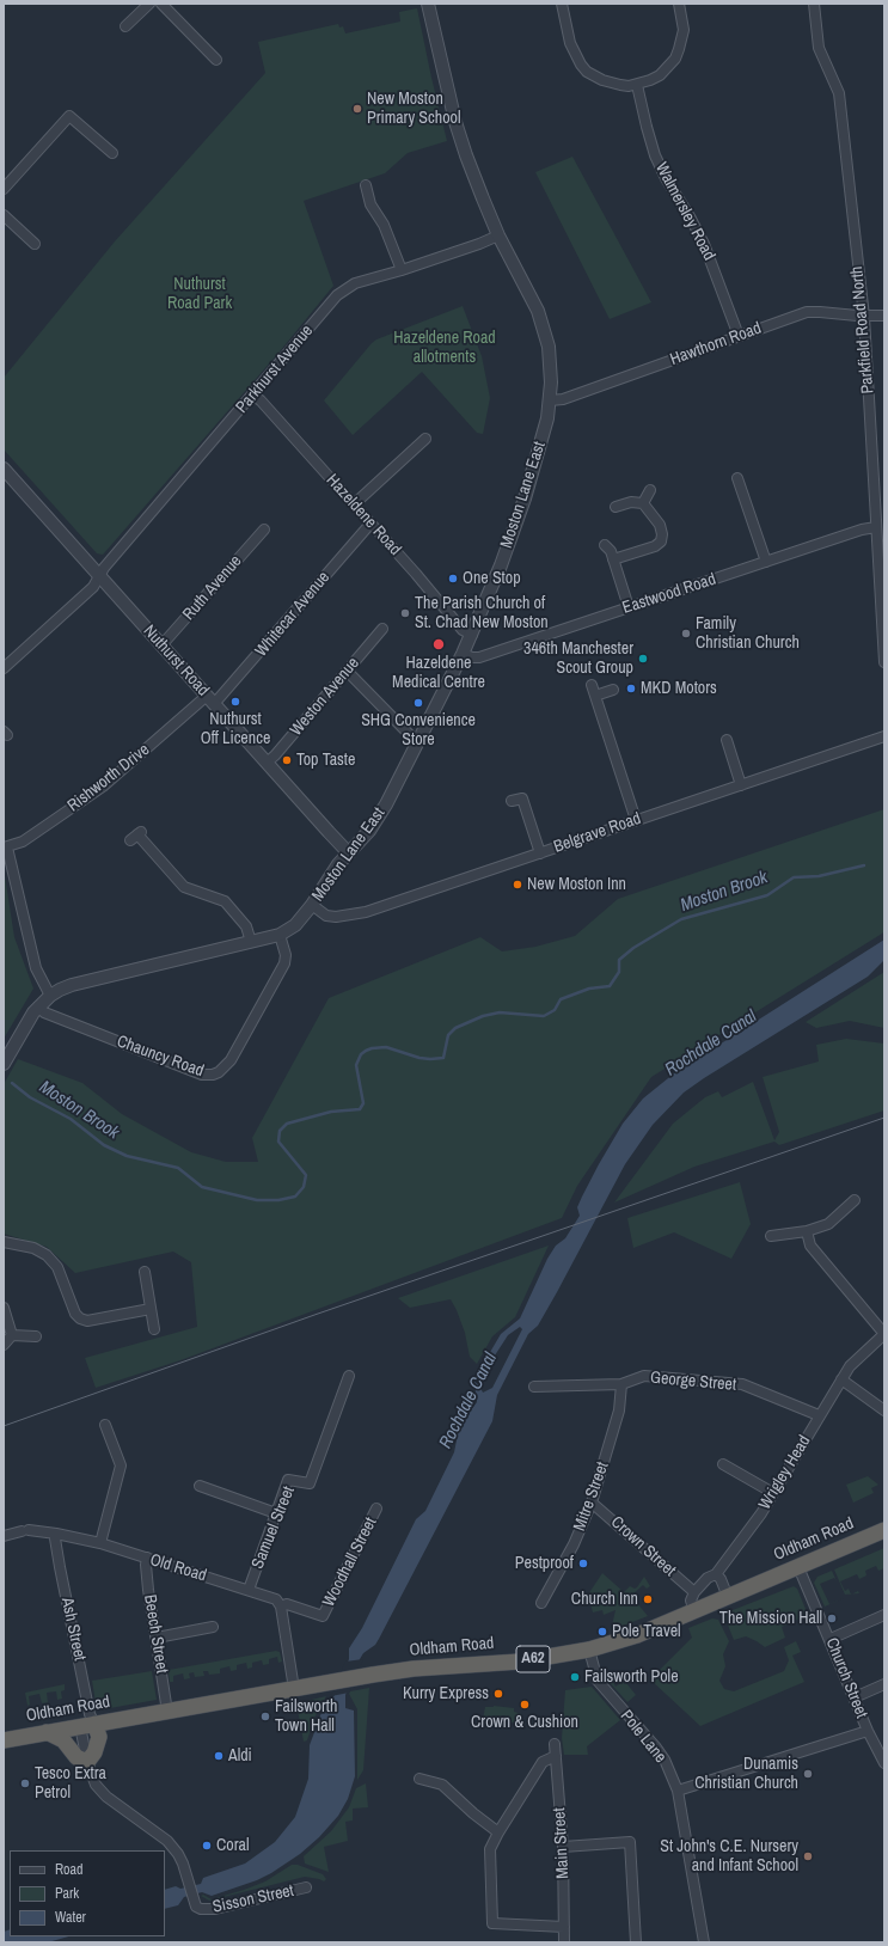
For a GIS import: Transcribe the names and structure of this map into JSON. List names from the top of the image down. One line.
{"streets":{"highway":["Oldham Road","A62"],"street":["Walmersley Road","Parkfield Road North","Hawthorn Road","Parkhurst Avenue","Moston Lane East","Hazeldene Road","Ruth Avenue","Eastwood Road","Whitecar Avenue","Nuthurst Road","Weston Avenue","Rishworth Drive","Belgrave Road","Chauncy Road","George Street","Wrigley Head","Mitre Street","Samuel Street","Crown Street","Woodhall Street","Old Road","Ash Street","Beech Street","Church Street","Pole Lane","Main Street","Sisson Street"]},"crossings":[["Walmersley Road","Hawthorn Road"],["Parkfield Road North","Hawthorn Road"],["Parkfield Road North","Eastwood Road"],["Hawthorn Road","Moston Lane East"],["Parkhurst Avenue","Moston Lane East"],["Parkhurst Avenue","Hazeldene Road"],["Parkhurst Avenue","Nuthurst Road"],["Moston Lane East","Hazeldene Road"],["Moston Lane East","Eastwood Road"],["Moston Lane East","Nuthurst Road"],["Moston Lane East","Belgrave Road"],["Moston Lane East","Chauncy Road"],["Hazeldene Road","Whitecar Avenue"],["Ruth Avenue","Nuthurst Road"],["Whitecar Avenue","Nuthurst Road"],["Whitecar Avenue","Rishworth Drive"],["Nuthurst Road","Weston Avenue"],["Nuthurst Road","Rishworth Drive"],["George Street","Wrigley Head"],["George Street","Mitre Street"],["Wrigley Head","Crown Street"],["Mitre Street","Crown Street"],["Samuel Street","Old Road"],["Oldham Road","Ash Street"],["Oldham Road","Beech Street"],["Oldham Road","Church Street"],["Oldham Road","Pole Lane"],["Woodhall Street","Old Road"],["Old Road","Ash Street"],["Old Road","Beech Street"]],"water":["Moston Brook","Rochdale Canal"],"parks":["Nuthurst Road Park","Hazeldene Road allotments"],"places":["New Moston Primary School","One Stop","The Parish Church of St. Chad New Moston","Family Christian Church","Hazeldene Medical Centre","346th Manchester Scout Group","MKD Motors","Nuthurst Off Licence","SHG Convenience Store","Top Taste","New Moston Inn","Pestproof","Church Inn","The Mission Hall","Pole Travel","Failsworth Pole","Kurry Express","Crown & Cushion","Failsworth Town Hall","Aldi","Dunamis Christian Church","Tesco Extra Petrol","Coral","St John's C.E. Nursery and Infant School"],"legend":["Road","Park","Water"]}
